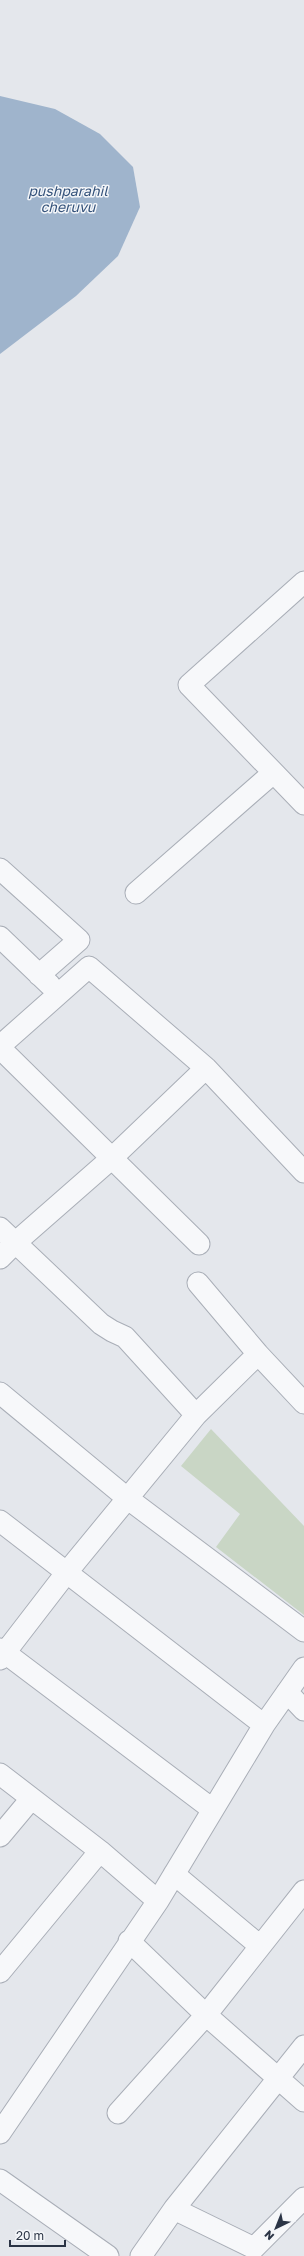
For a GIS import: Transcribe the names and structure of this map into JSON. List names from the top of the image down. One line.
{"water":["pushparahil cheruvu"],"scale_bar":"20 m","north":"bottom left"}
